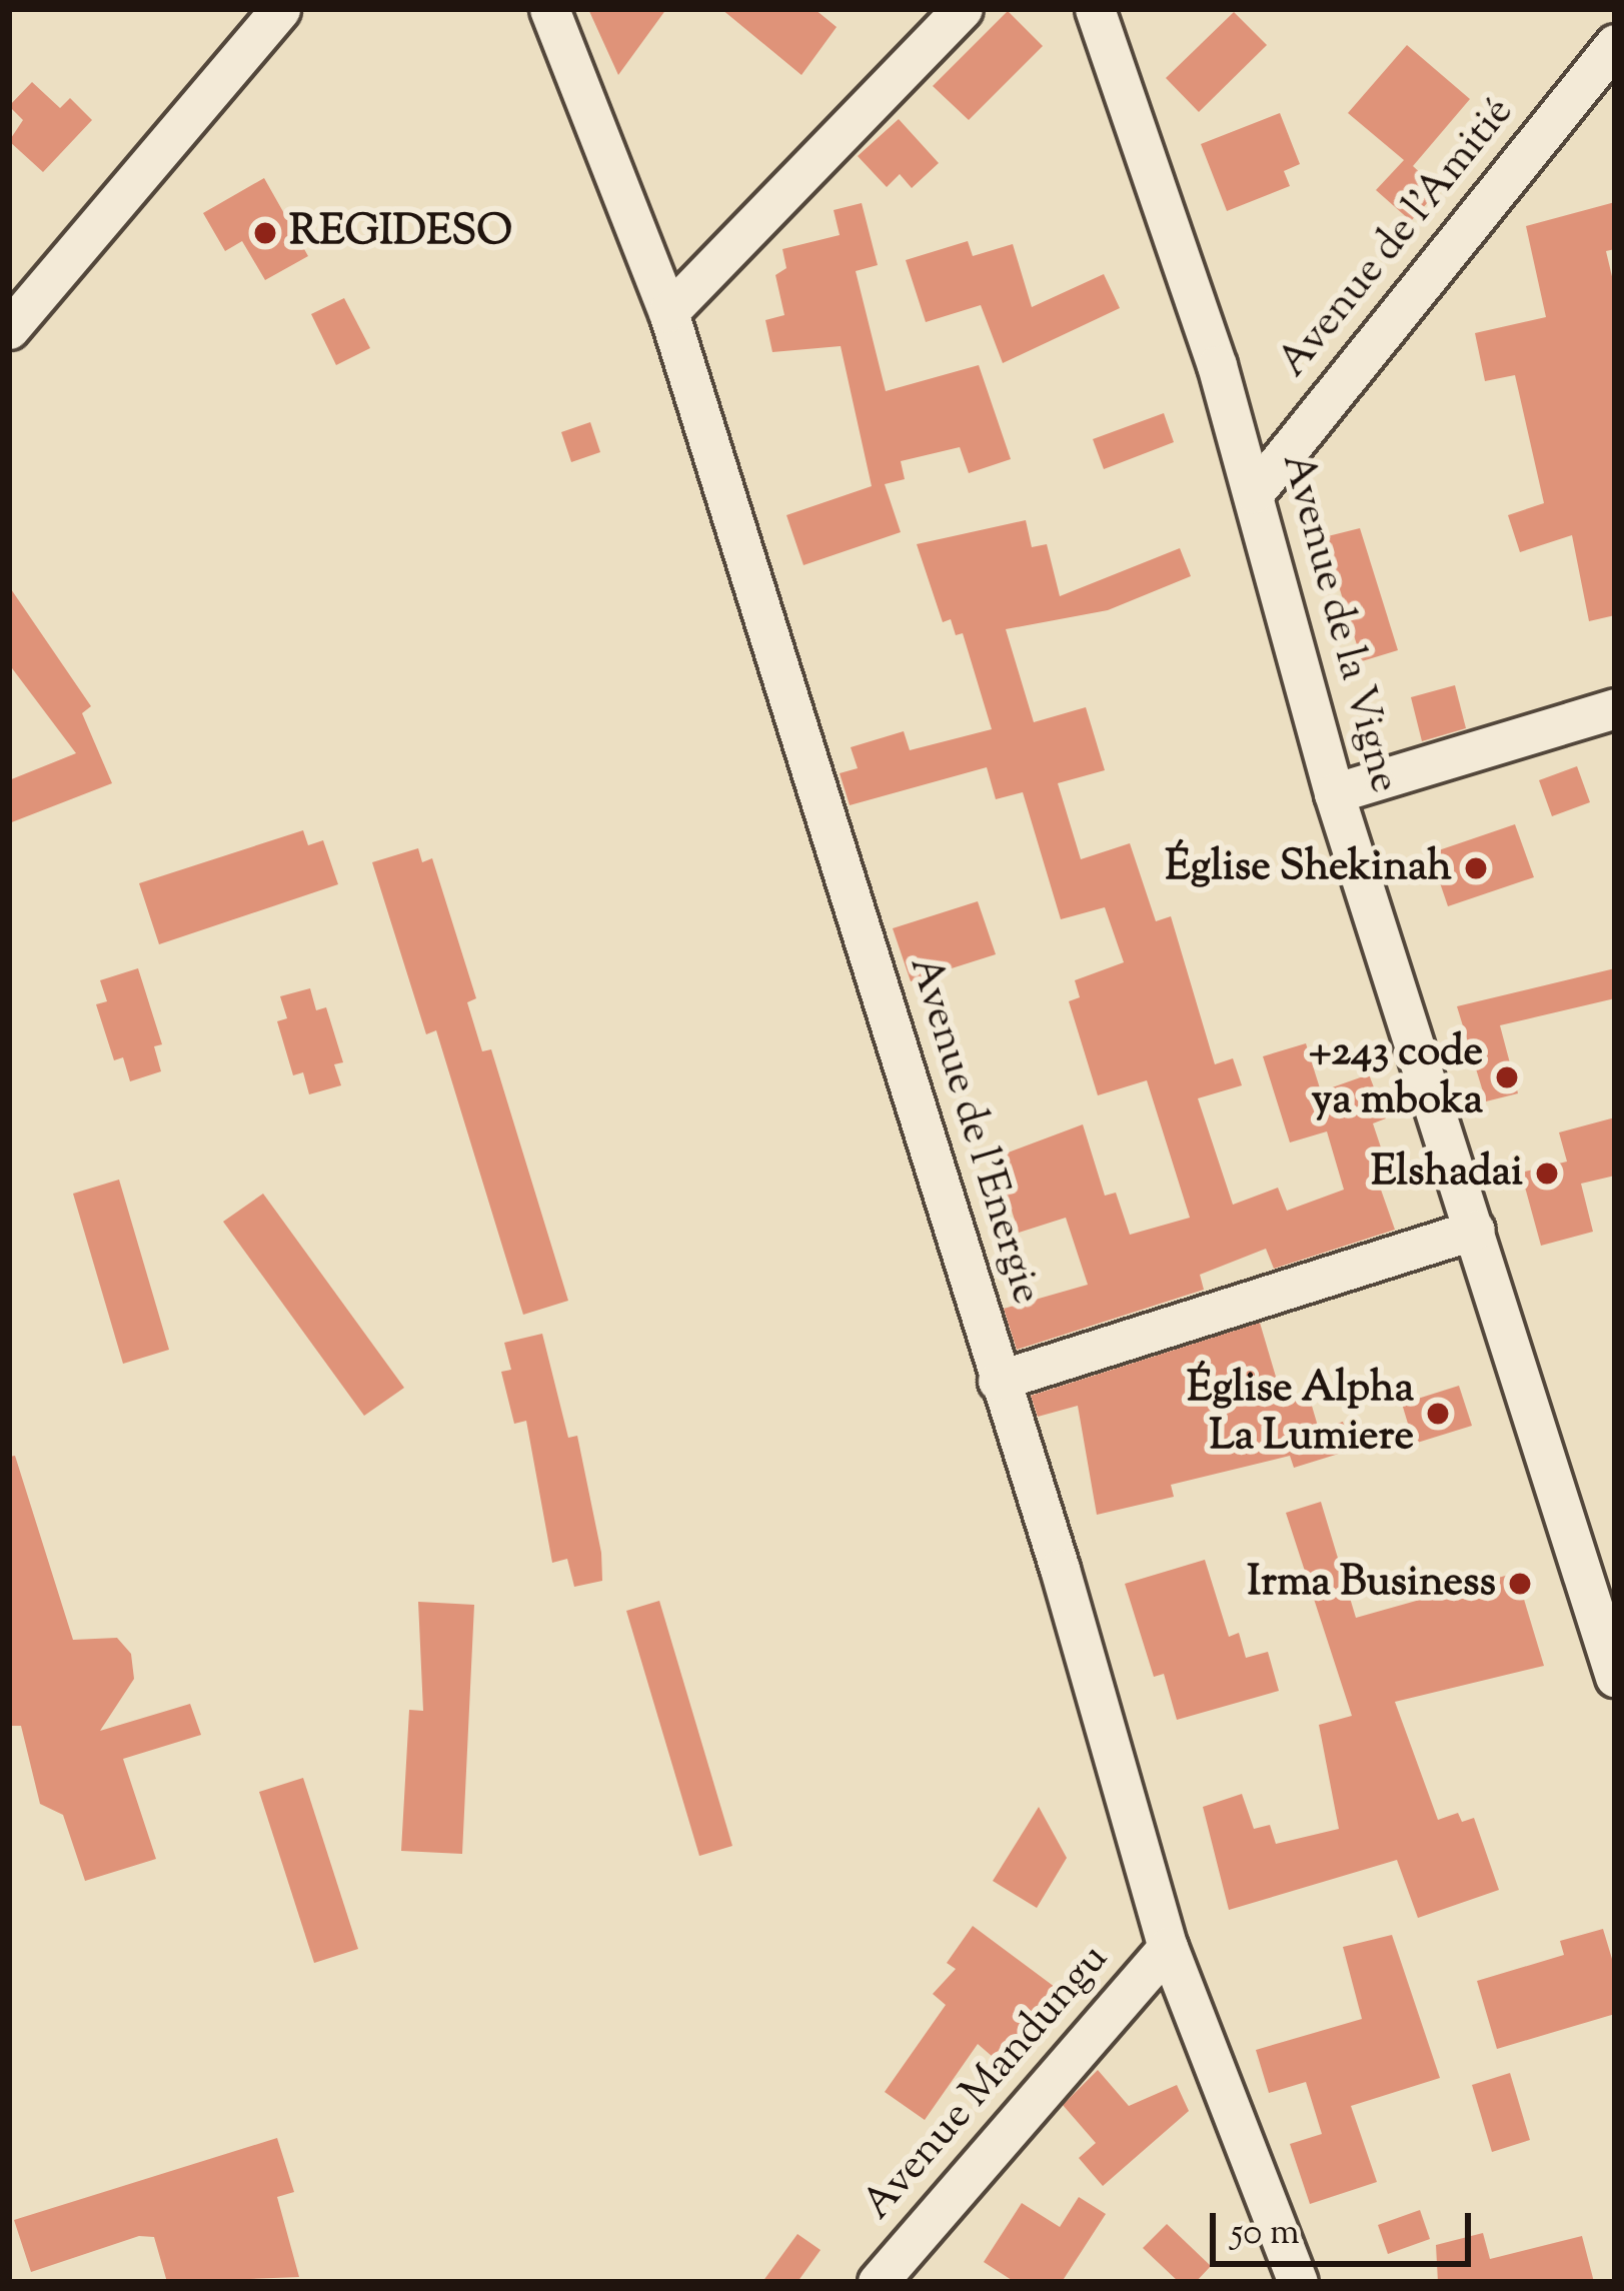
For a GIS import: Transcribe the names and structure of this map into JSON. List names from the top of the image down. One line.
{"streets":{"street":["Avenue de l'Amitié","Avenue de la Vigne","Avenue de l'Energie","Avenue Mandungu"]},"crossings":[["Avenue de l'Amitié","Avenue de la Vigne"],["Avenue de l'Energie","Avenue Mandungu"]],"places":["REGIDESO","Église Shekinah","+243 code ya mboka","Elshadai","Église Alpha La Lumiere","Irma Business"],"scale_bar":"50 m"}
